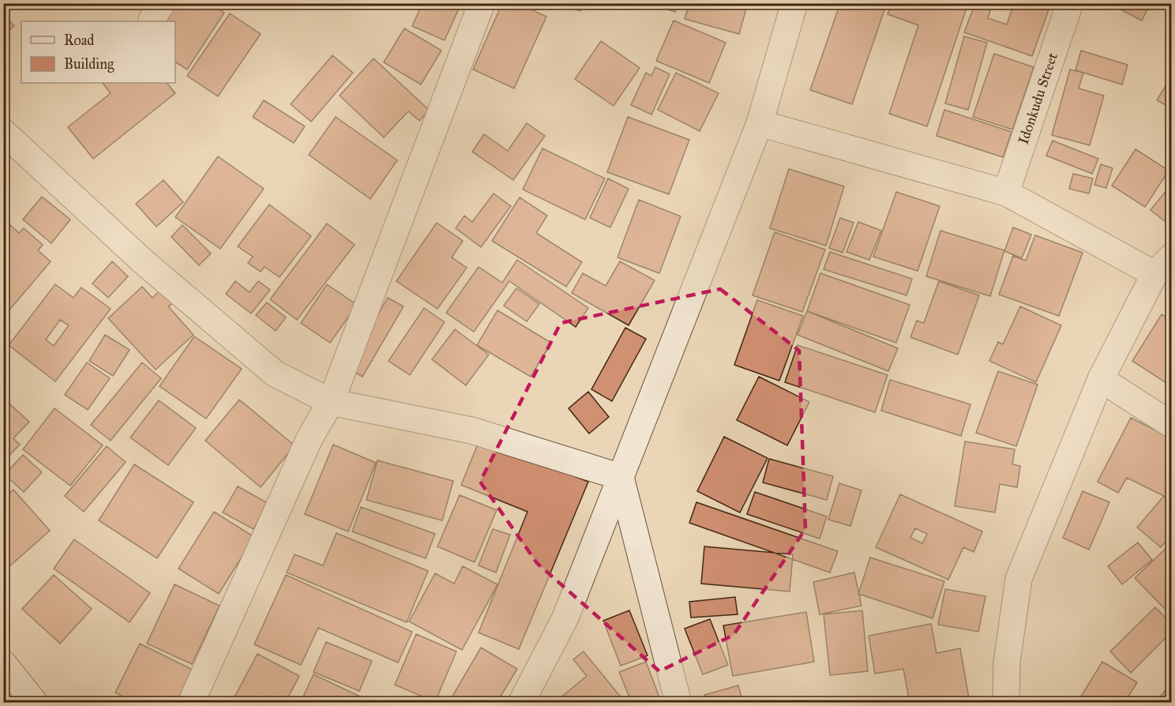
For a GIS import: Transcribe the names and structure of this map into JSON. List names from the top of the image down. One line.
{"streets":{"street":["Idonkudu Street"]},"legend":["Road","Building"]}
